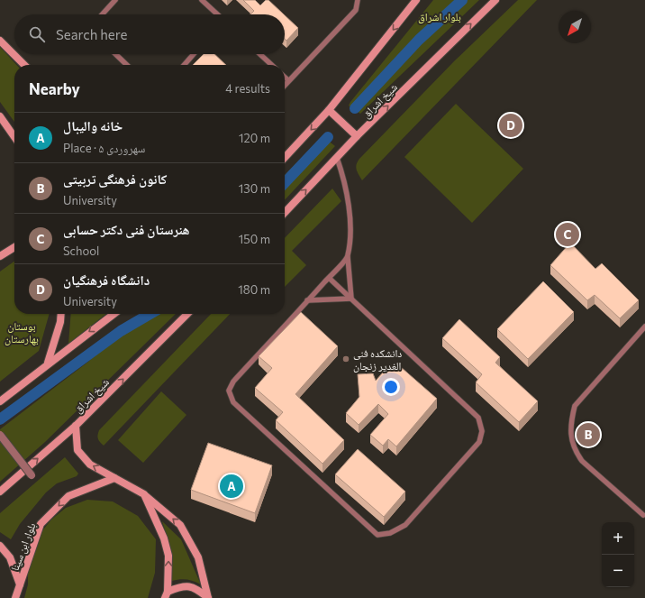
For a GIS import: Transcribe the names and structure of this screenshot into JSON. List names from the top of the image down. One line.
{"streets":{"main road":["شیخ اشراق","بلوار ابن سینا"]},"one_way":["بلوار ابن سینا"],"parks":["بلوار اشراق","بوستان بهارستان"],"places":["دانشکده فنی الغدیر زنجان"],"north":"bottom left","page":{"search":"Search here","heading":["Nearby","4 results"],"pins":["D","C","B","A"],"list":[{"mark":"A","name":"خانه والیبال","note":"Place · سهروردی ۵","value":"120 m"},{"mark":"B","name":"کانون فرهنگی تربیتی","note":"University","value":"130 m"},{"mark":"C","name":"هنرستان فنی دکتر حسابی","note":"School","value":"150 m"},{"mark":"D","name":"دانشگاه فرهنگیان","note":"University","value":"180 m"}],"map_buttons":["+","−"]}}
